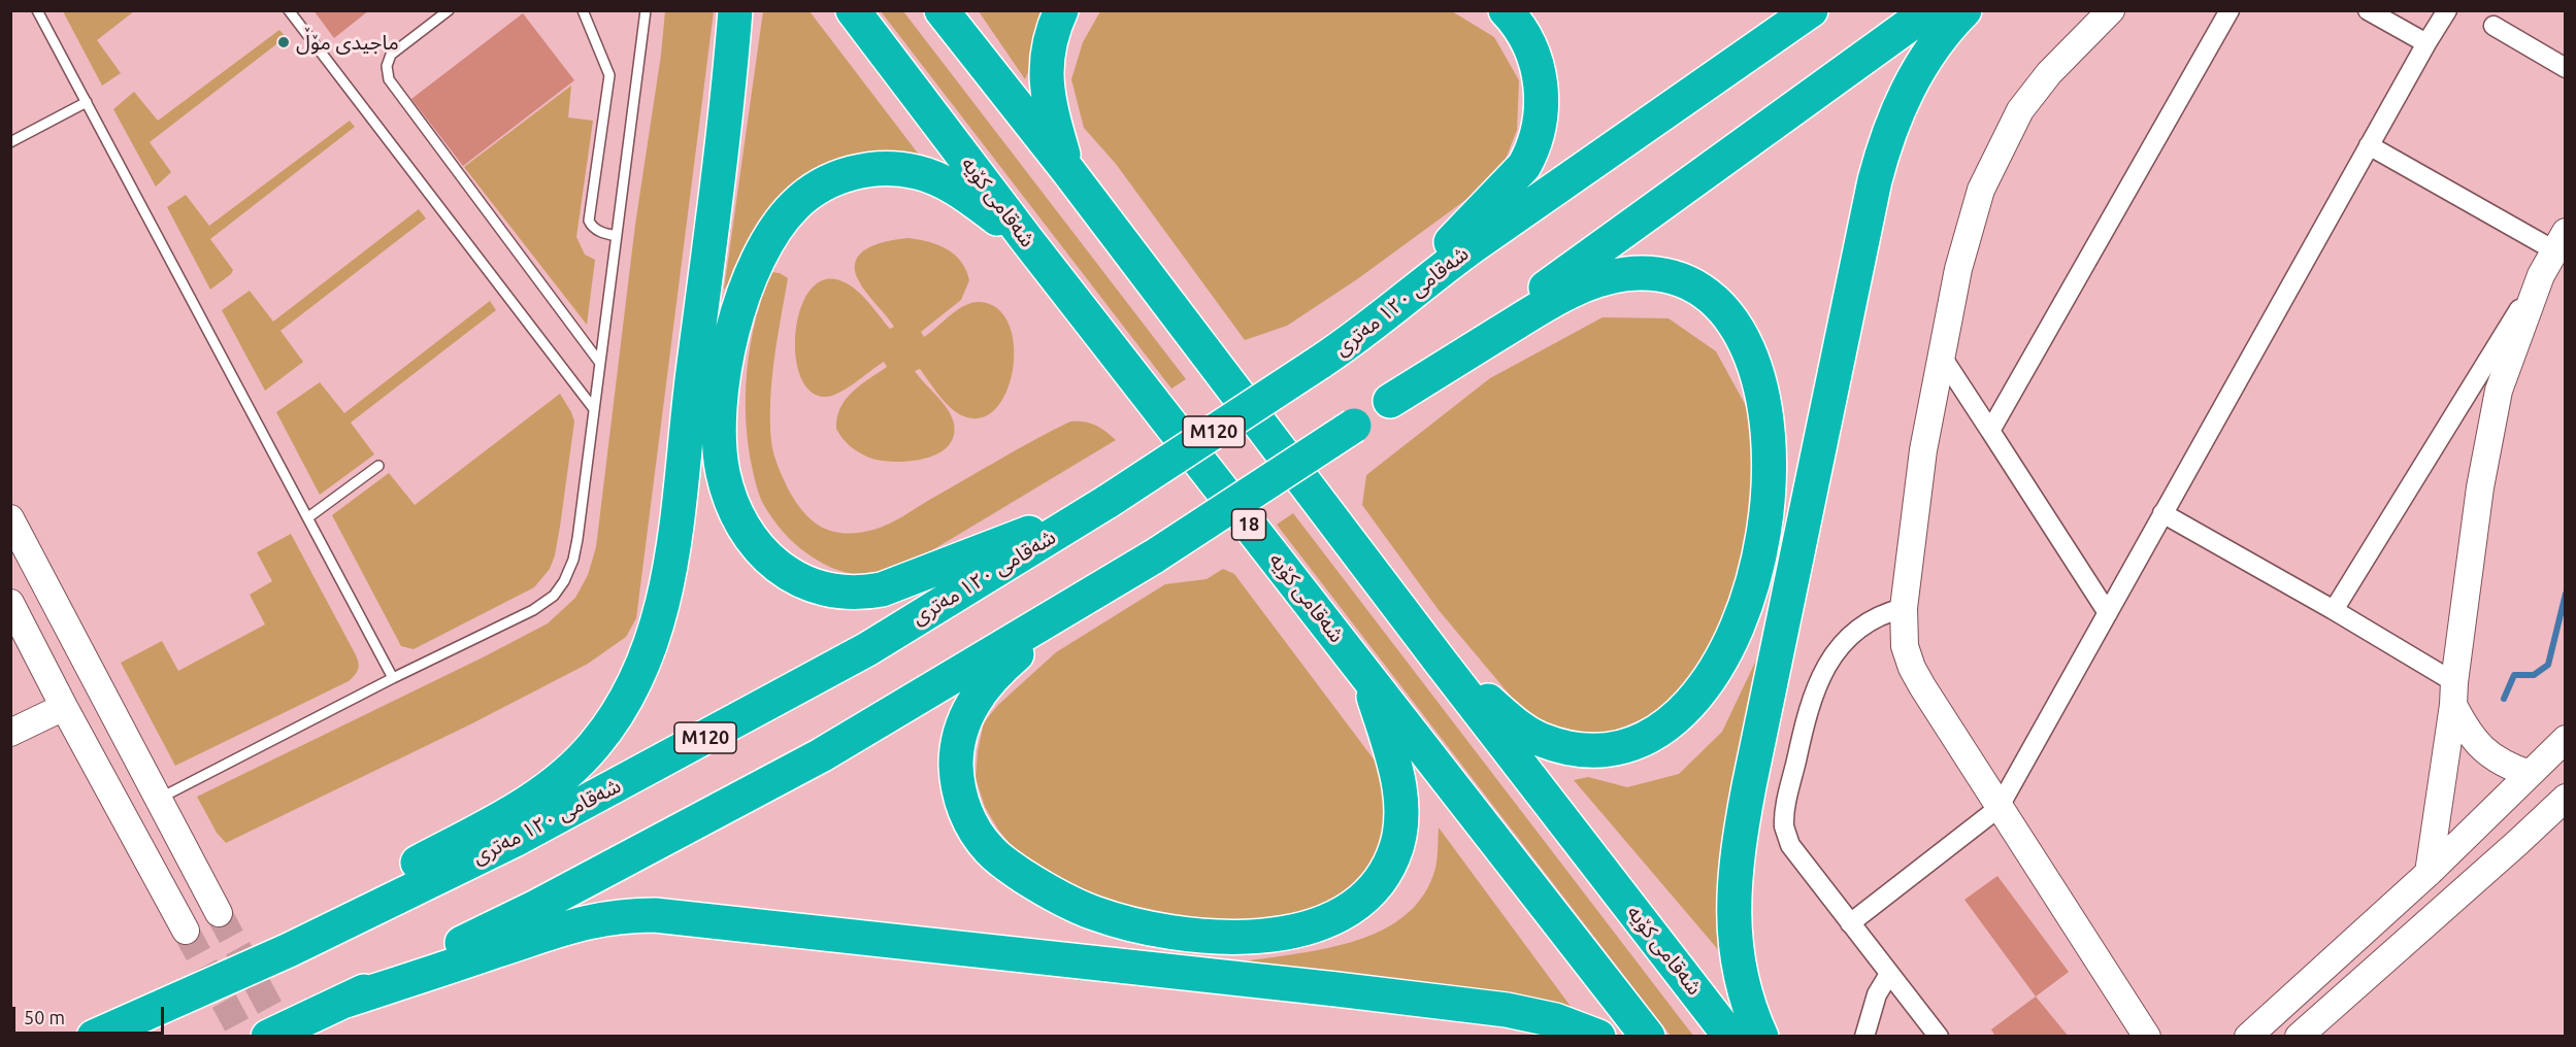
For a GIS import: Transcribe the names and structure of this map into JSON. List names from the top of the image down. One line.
{"streets":{"highway":["شەقامی کۆیە","شەقامی ١٢٠ مەتری","M120","18"]},"places":["ماجیدی مۆڵ"],"scale_bar":"50 m"}
